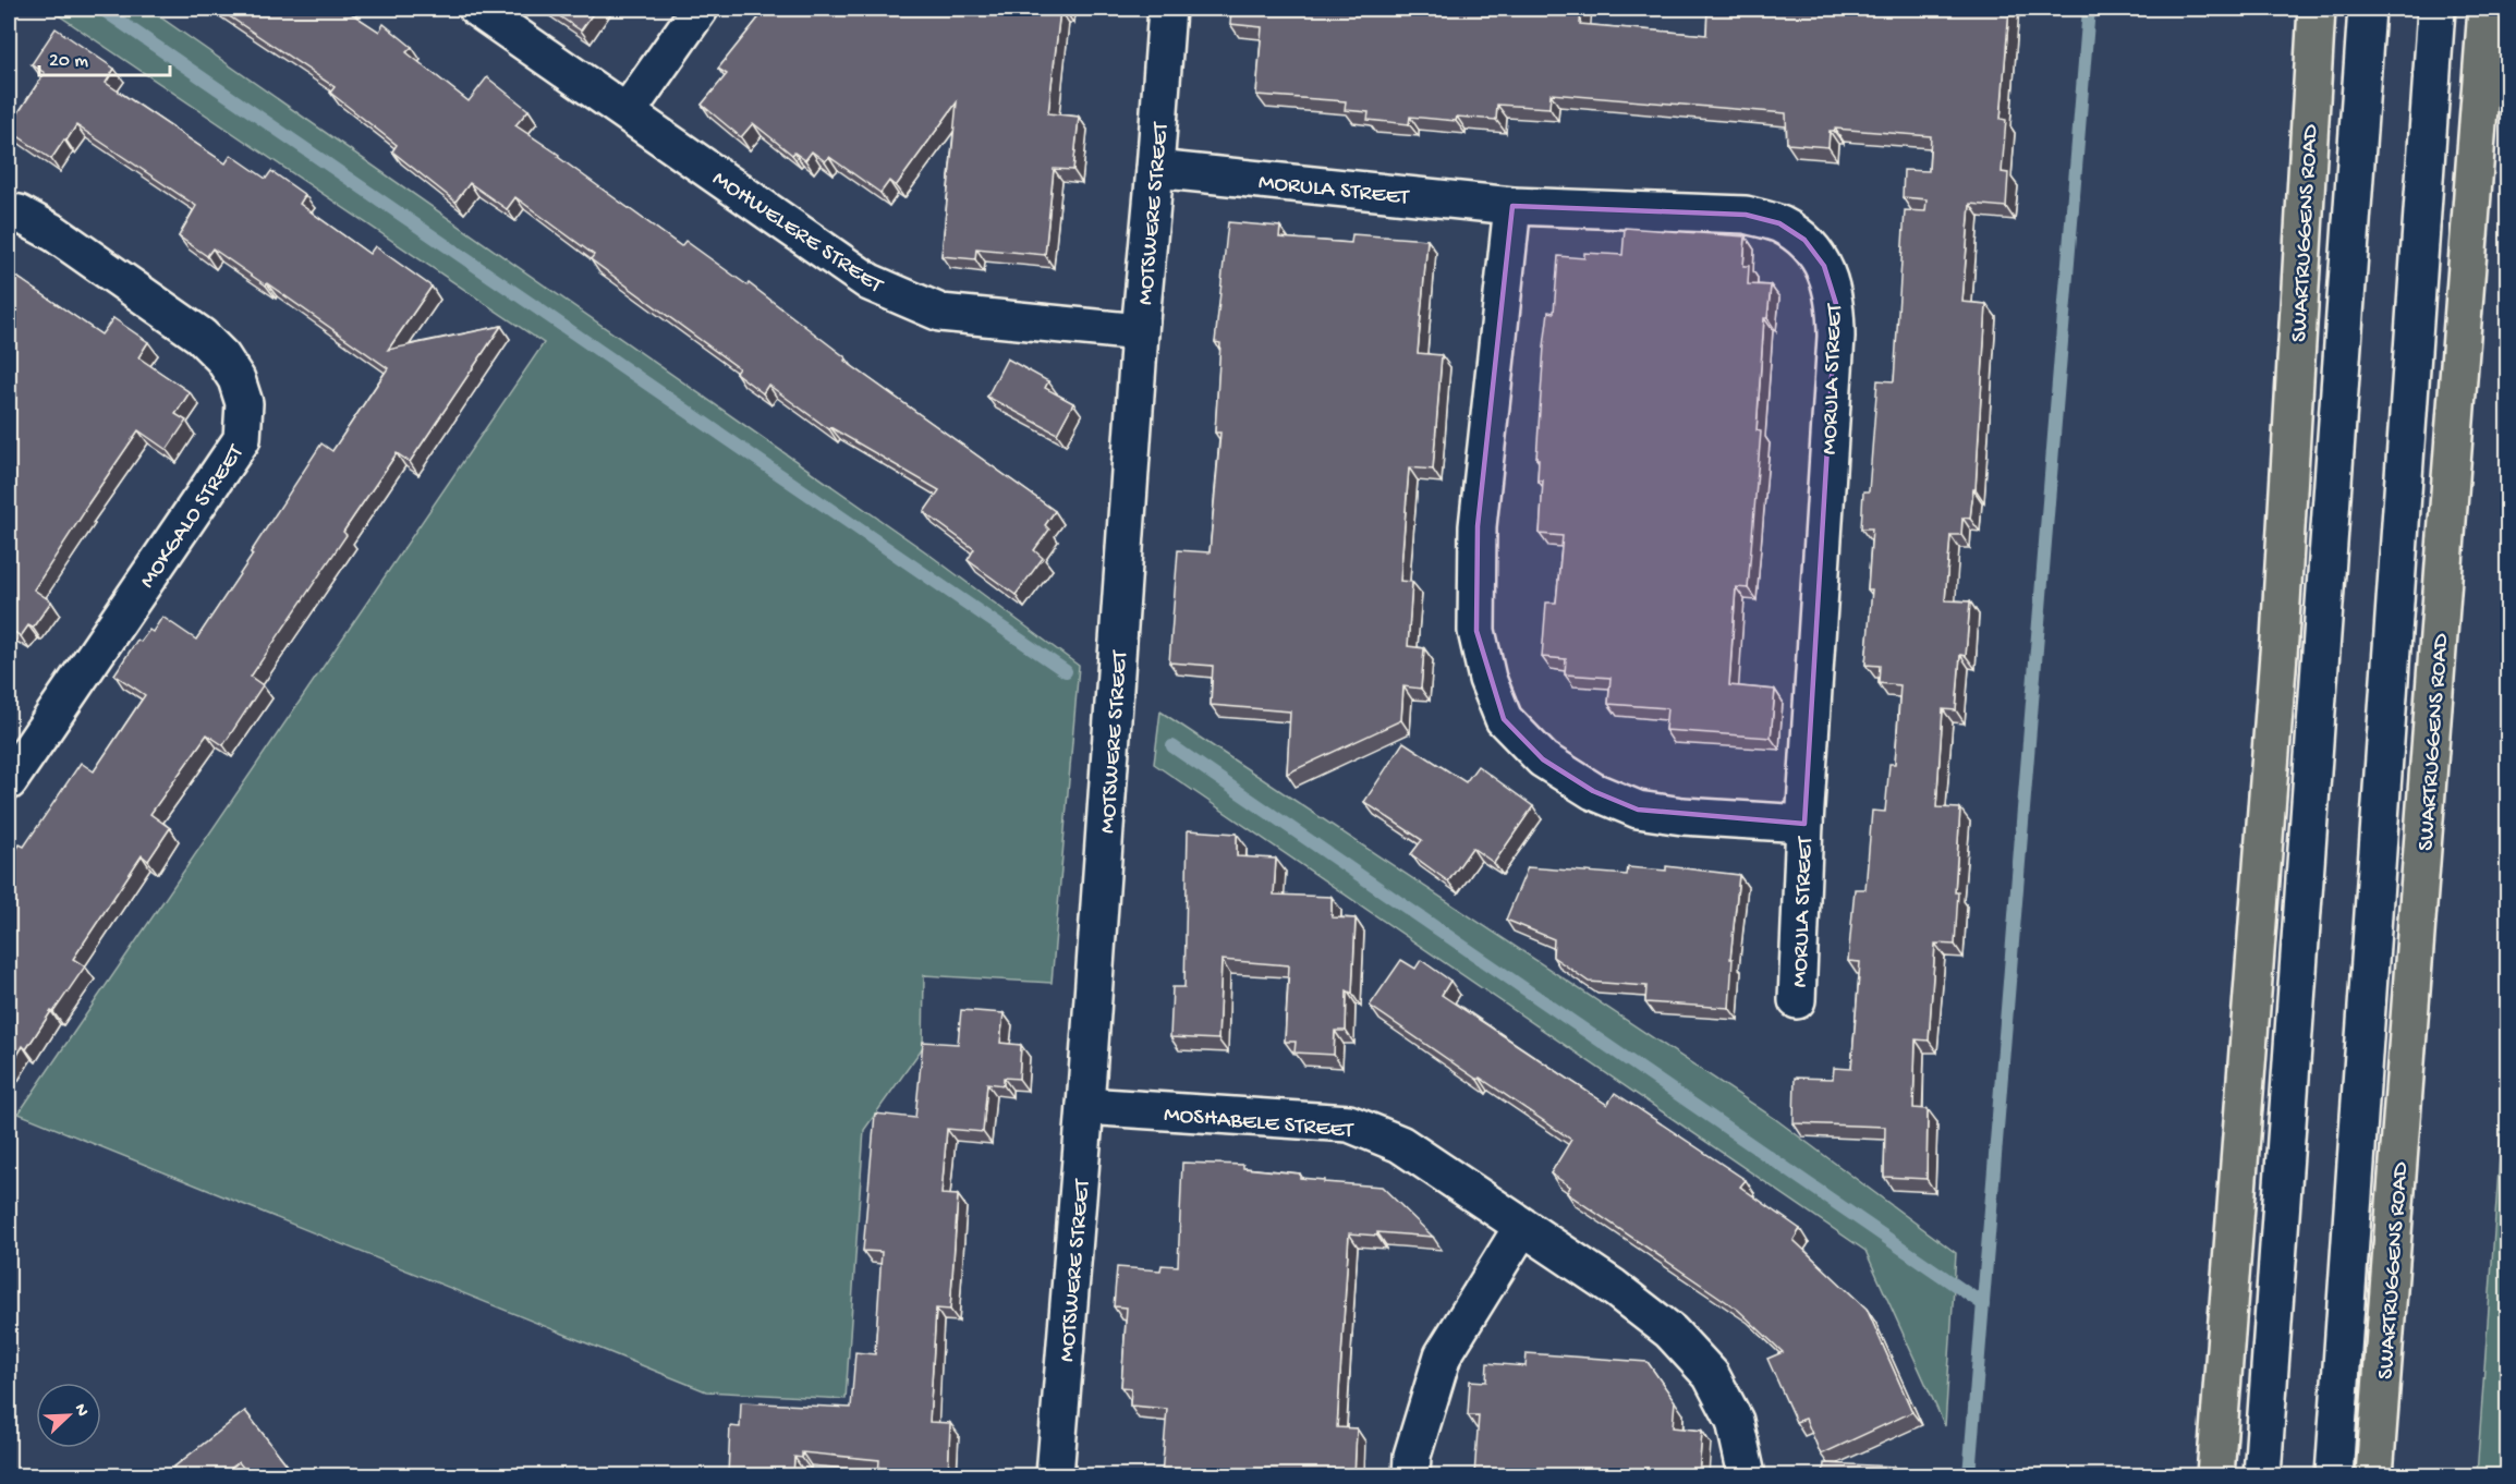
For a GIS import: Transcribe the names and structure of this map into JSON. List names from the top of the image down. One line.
{"streets":{"main road":["SWARTRUGGENS ROAD"],"street":["MORULA STREET","MOTSWERE STREET","MOHWELERE STREET","MOKGALO STREET","MOSHABELE STREET"]},"crossings":[["MORULA STREET","MOTSWERE STREET"],["MOTSWERE STREET","MOHWELERE STREET"],["MOTSWERE STREET","MOSHABELE STREET"]],"scale_bar":"20 m","north":"top right"}
